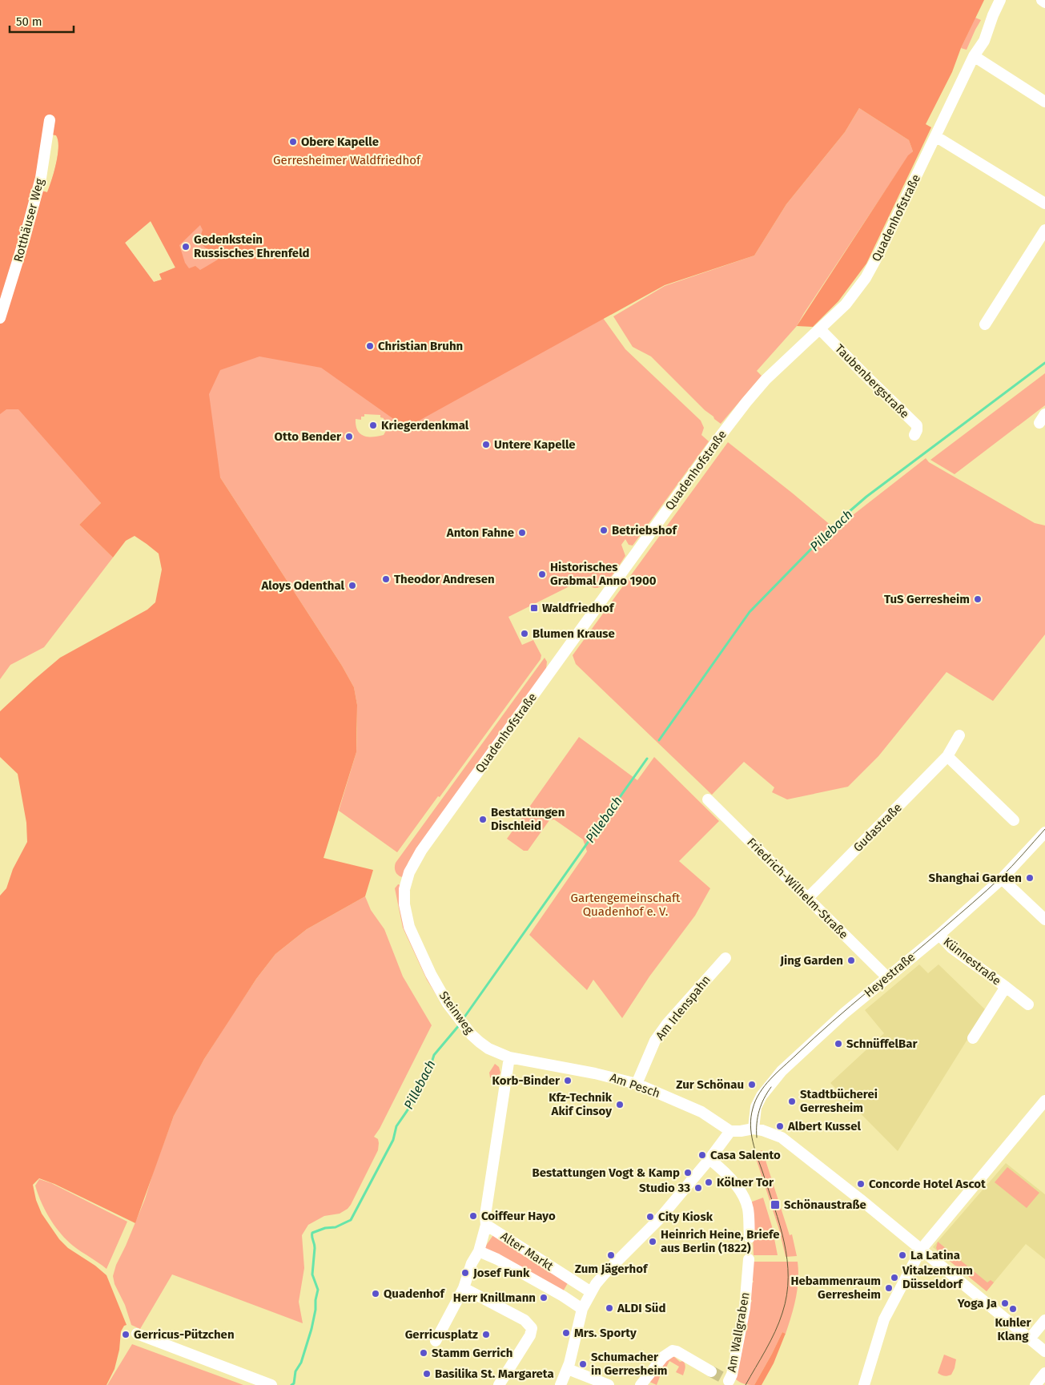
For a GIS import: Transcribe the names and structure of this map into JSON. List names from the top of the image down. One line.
{"streets":{"street":["Quadenhofstraße","Rotthäuser Weg","Taubenbergstraße","Gudastraße","Friedrich-Wilhelm-Straße","Künnestraße","Heyestraße","Am Irlenspahn","Steinweg","Am Pesch","Alter Markt","Am Wallgraben"]},"crossings":[["Quadenhofstraße","Taubenbergstraße"],["Quadenhofstraße","Steinweg"],["Gudastraße","Friedrich-Wilhelm-Straße"],["Friedrich-Wilhelm-Straße","Heyestraße"],["Künnestraße","Heyestraße"],["Am Irlenspahn","Am Pesch"],["Steinweg","Am Pesch"]],"water":["Pillebach"],"parks":["Gerresheimer Waldfriedhof","Gartengemeinschaft Quadenhof e. V."],"places":{"other":["Obere Kapelle","Gedenkstein Russisches Ehrenfeld","Christian Bruhn","Kriegerdenkmal","Otto Bender","Untere Kapelle","Betriebshof","Anton Fahne","Historisches Grabmal Anno 1900","Theodor Andresen","Aloys Odenthal","TuS Gerresheim","Blumen Krause","Bestattungen Dischleid","Shanghai Garden","Jing Garden","SchnüffelBar","Korb-Binder","Zur Schönau","Stadtbücherei Gerresheim","Kfz-Technik Akif Cinsoy","Albert Kussel","Casa Salento","Bestattungen Vogt & Kamp","Kölner Tor","Concorde Hotel Ascot","Studio 33","Coiffeur Hayo","City Kiosk","Heinrich Heine, Briefe aus Berlin (1822)","Zum Jägerhof","La Latina","Josef Funk","Vitalzentrum Düsseldorf","Hebammenraum Gerresheim","Quadenhof","Herr Knillmann","Yoga Ja","ALDI Süd","Kuhler Klang","Mrs. Sporty","Gerricus-Pützchen","Gerricusplatz","Stamm Gerrich","Schumacher in Gerresheim","Basilika St. Margareta"],"transit":["Waldfriedhof","Schönaustraße"]},"scale_bar":"50 m"}
